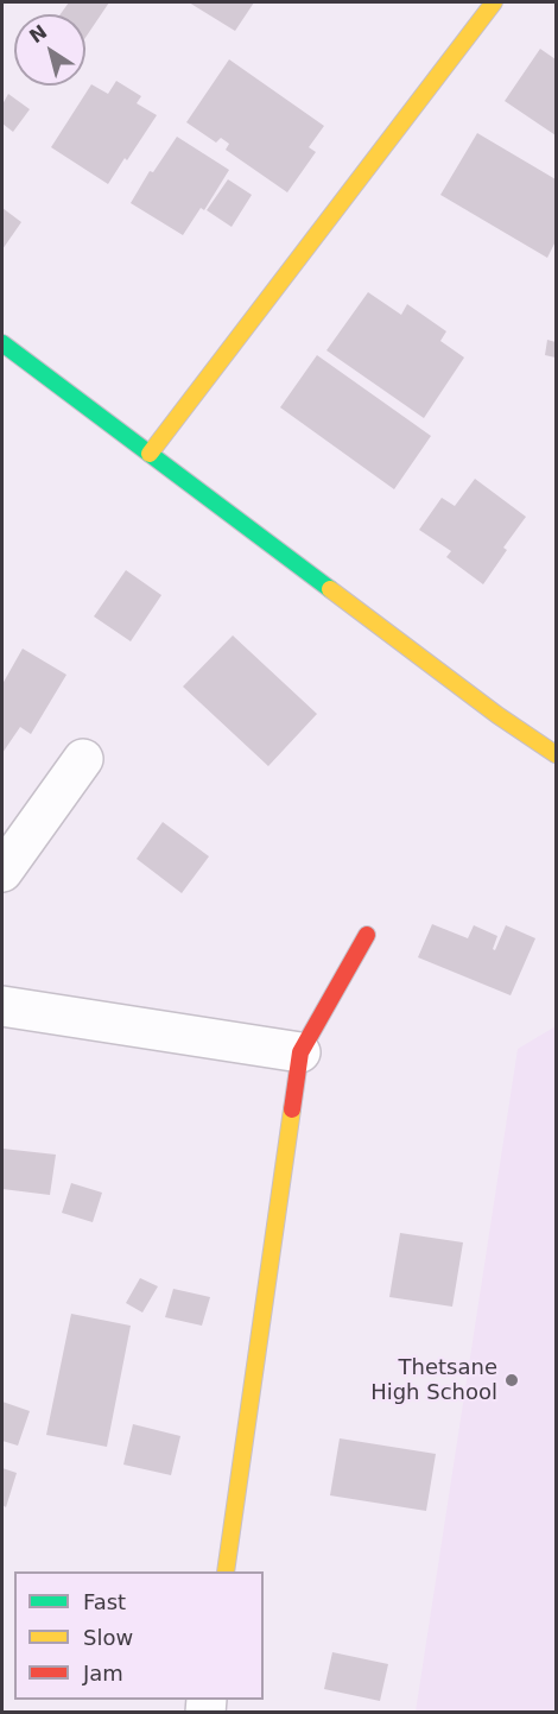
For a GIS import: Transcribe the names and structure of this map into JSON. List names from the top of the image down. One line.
{"places":["Thetsane High School"],"legend":["Fast","Slow","Jam"],"north":"top left"}
